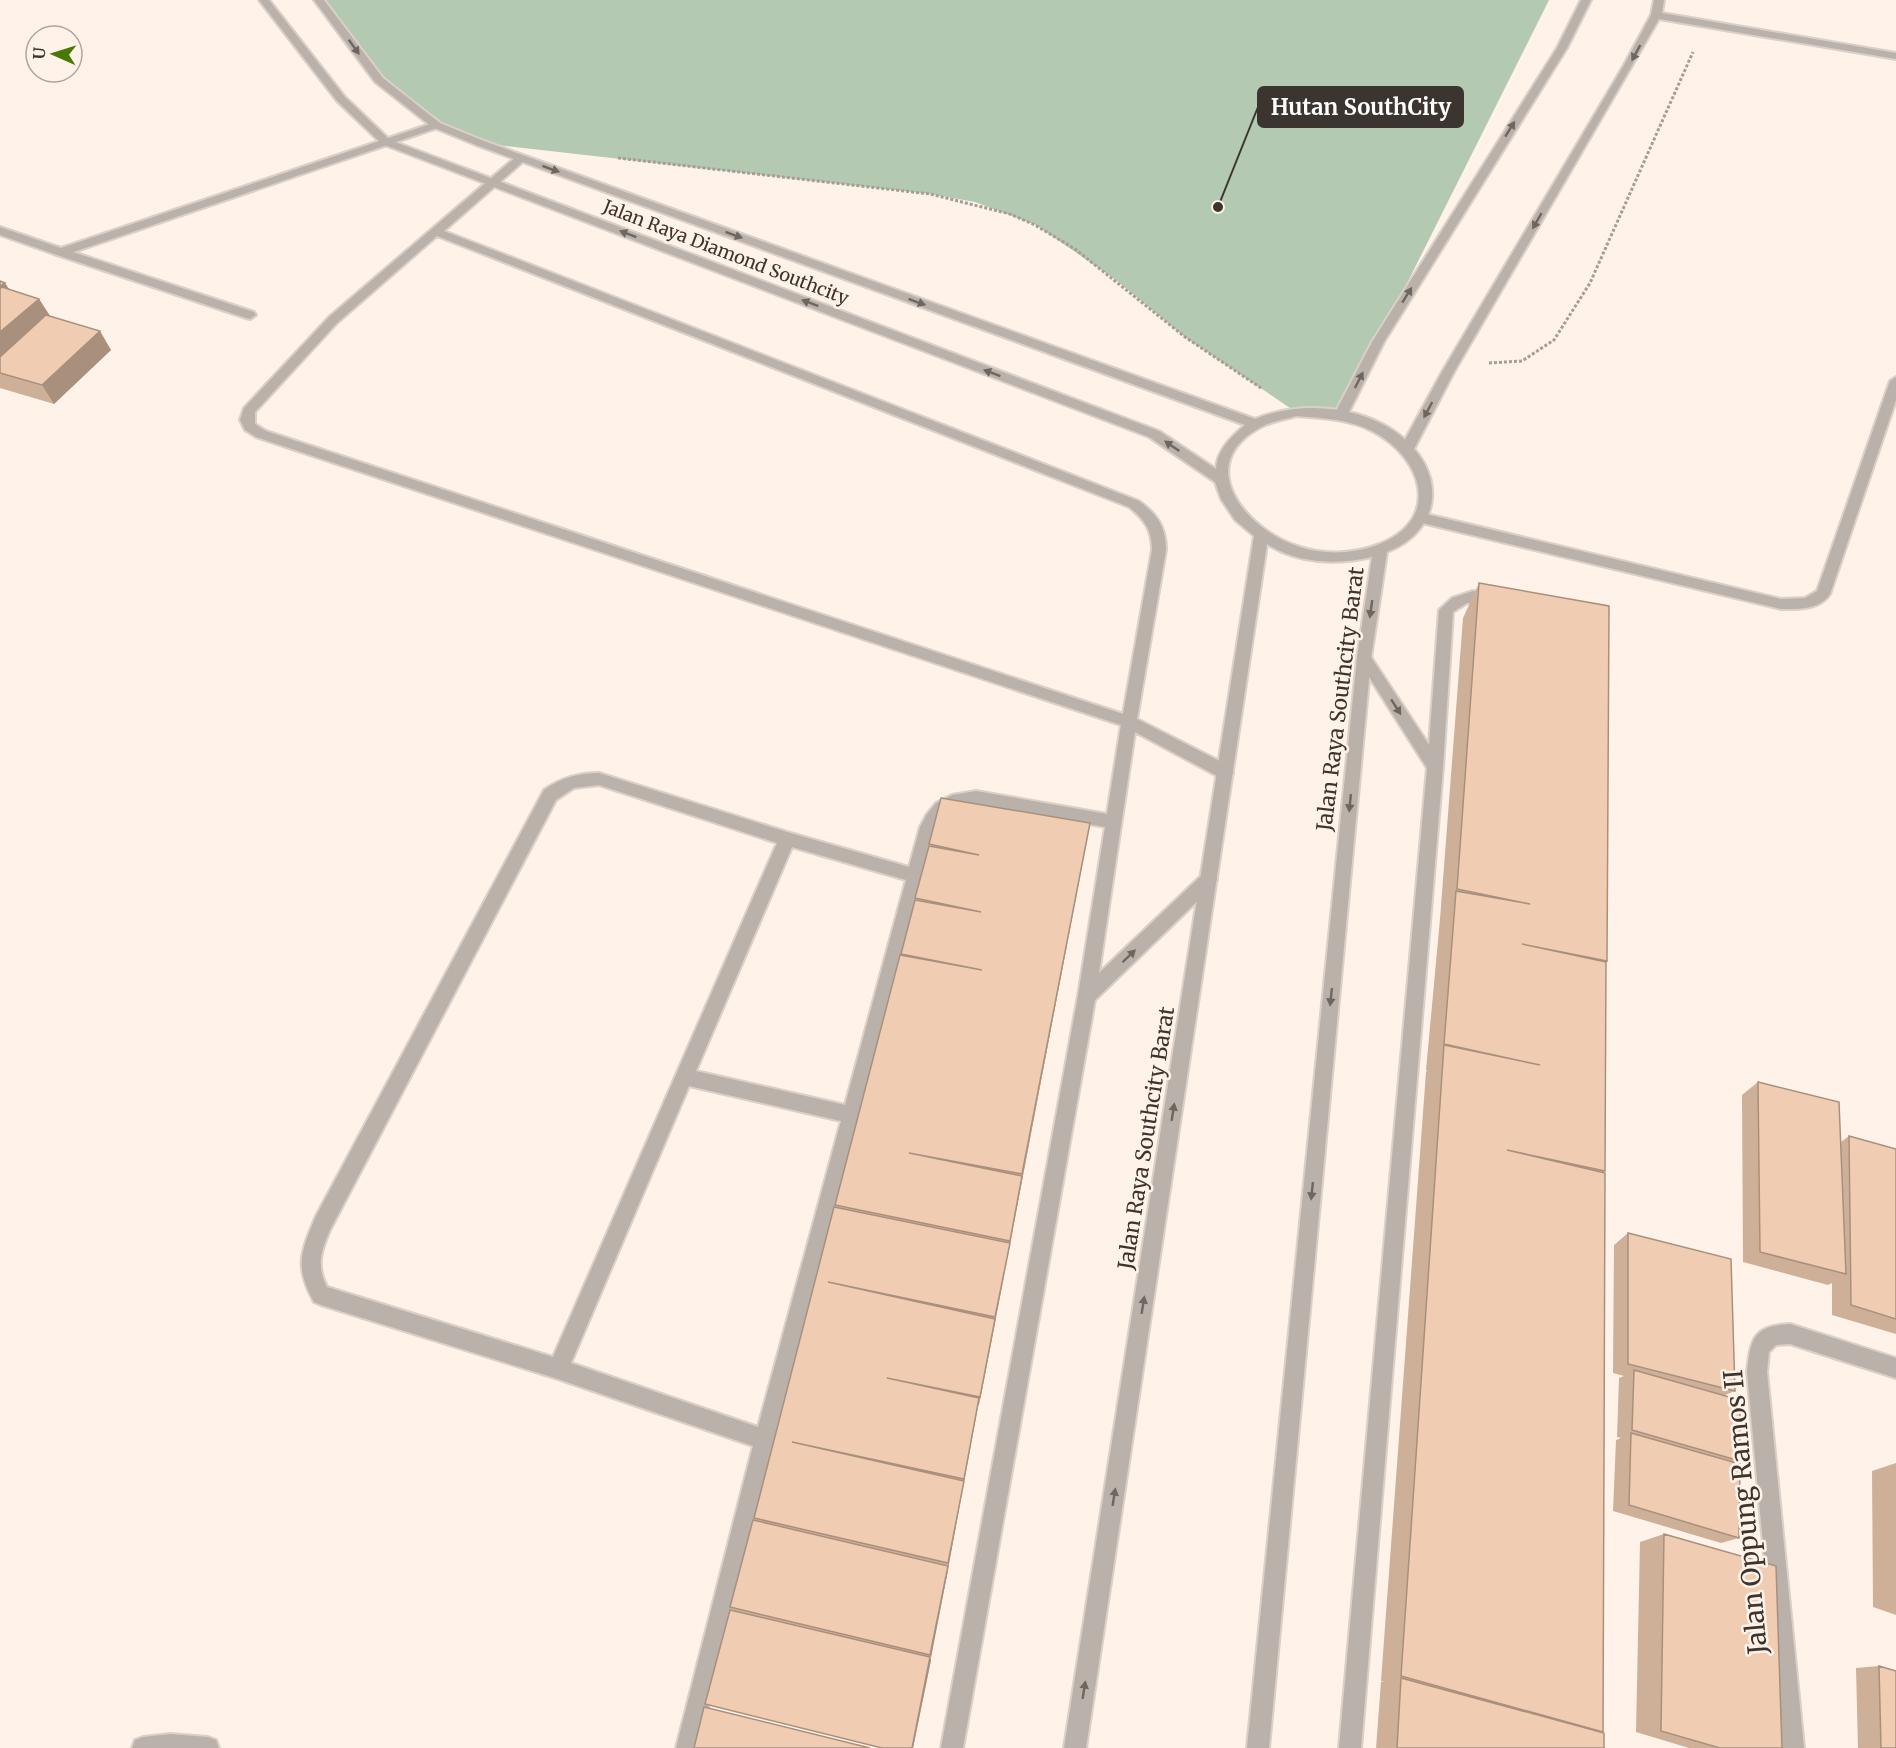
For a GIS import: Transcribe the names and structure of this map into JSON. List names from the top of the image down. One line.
{"streets":{"street":["Jalan Raya Diamond Southcity","Jalan Raya Southcity Barat","Jalan Oppung Ramos II"]},"crossings":[["Jalan Raya Diamond Southcity","Jalan Raya Southcity Barat"]],"places":["Hutan SouthCity"],"north":"left"}
